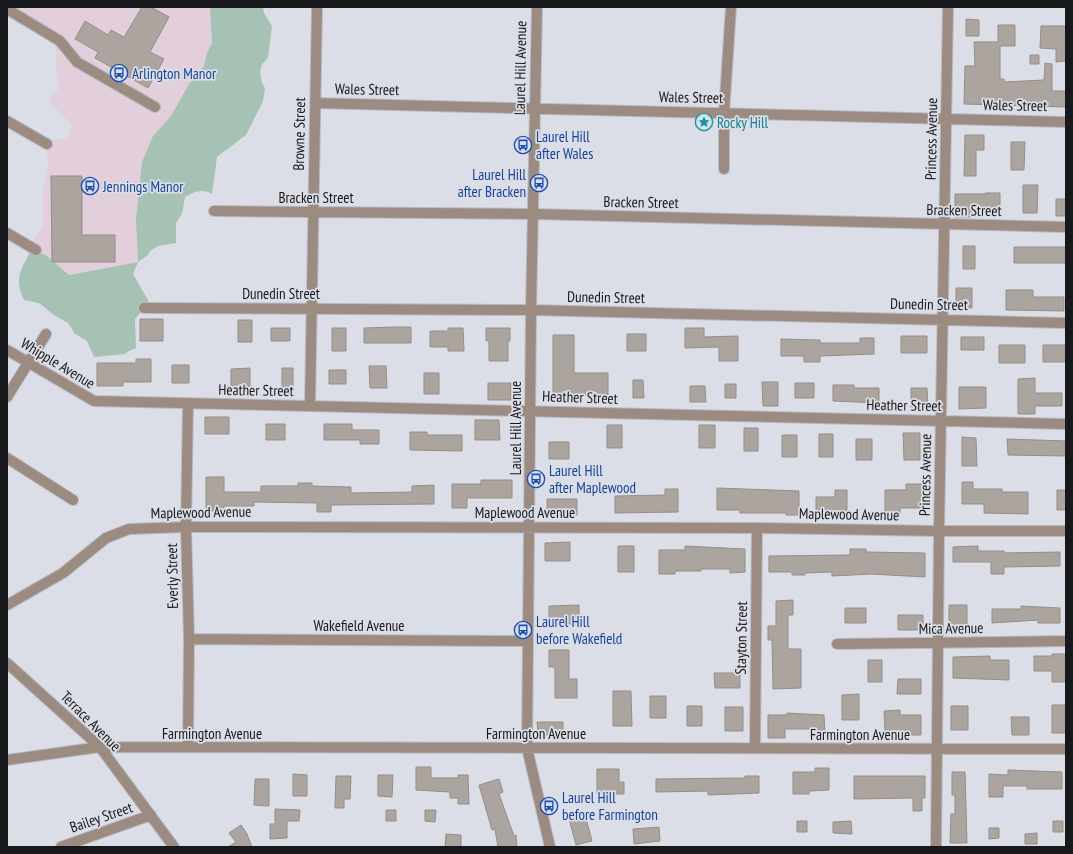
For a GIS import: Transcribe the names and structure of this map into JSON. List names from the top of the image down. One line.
{"streets":{"street":["Laurel Hill Avenue","Wales Street","Browne Street","Princess Avenue","Bracken Street","Dunedin Street","Whipple Avenue","Heather Street","Maplewood Avenue","Everly Street","Wakefield Avenue","Mica Avenue","Stayton Street","Terrace Avenue","Farmington Avenue","Bailey Street"]},"crossings":[["Laurel Hill Avenue","Wales Street"],["Laurel Hill Avenue","Bracken Street"],["Laurel Hill Avenue","Dunedin Street"],["Laurel Hill Avenue","Heather Street"],["Laurel Hill Avenue","Maplewood Avenue"],["Laurel Hill Avenue","Wakefield Avenue"],["Laurel Hill Avenue","Farmington Avenue"],["Wales Street","Browne Street"],["Wales Street","Princess Avenue"],["Browne Street","Bracken Street"],["Browne Street","Dunedin Street"],["Browne Street","Heather Street"],["Princess Avenue","Bracken Street"],["Princess Avenue","Dunedin Street"],["Princess Avenue","Heather Street"],["Princess Avenue","Maplewood Avenue"],["Princess Avenue","Mica Avenue"],["Princess Avenue","Farmington Avenue"],["Whipple Avenue","Heather Street"],["Heather Street","Everly Street"],["Maplewood Avenue","Everly Street"],["Maplewood Avenue","Stayton Street"],["Everly Street","Wakefield Avenue"],["Everly Street","Farmington Avenue"],["Stayton Street","Farmington Avenue"],["Terrace Avenue","Farmington Avenue"],["Terrace Avenue","Bailey Street"]],"places":{"bus stop":["Arlington Manor","Laurel Hill after Wales","Laurel Hill after Bracken","Jennings Manor","Laurel Hill after Maplewood","Laurel Hill before Wakefield","Laurel Hill before Farmington"],"place":["Rocky Hill"]}}
